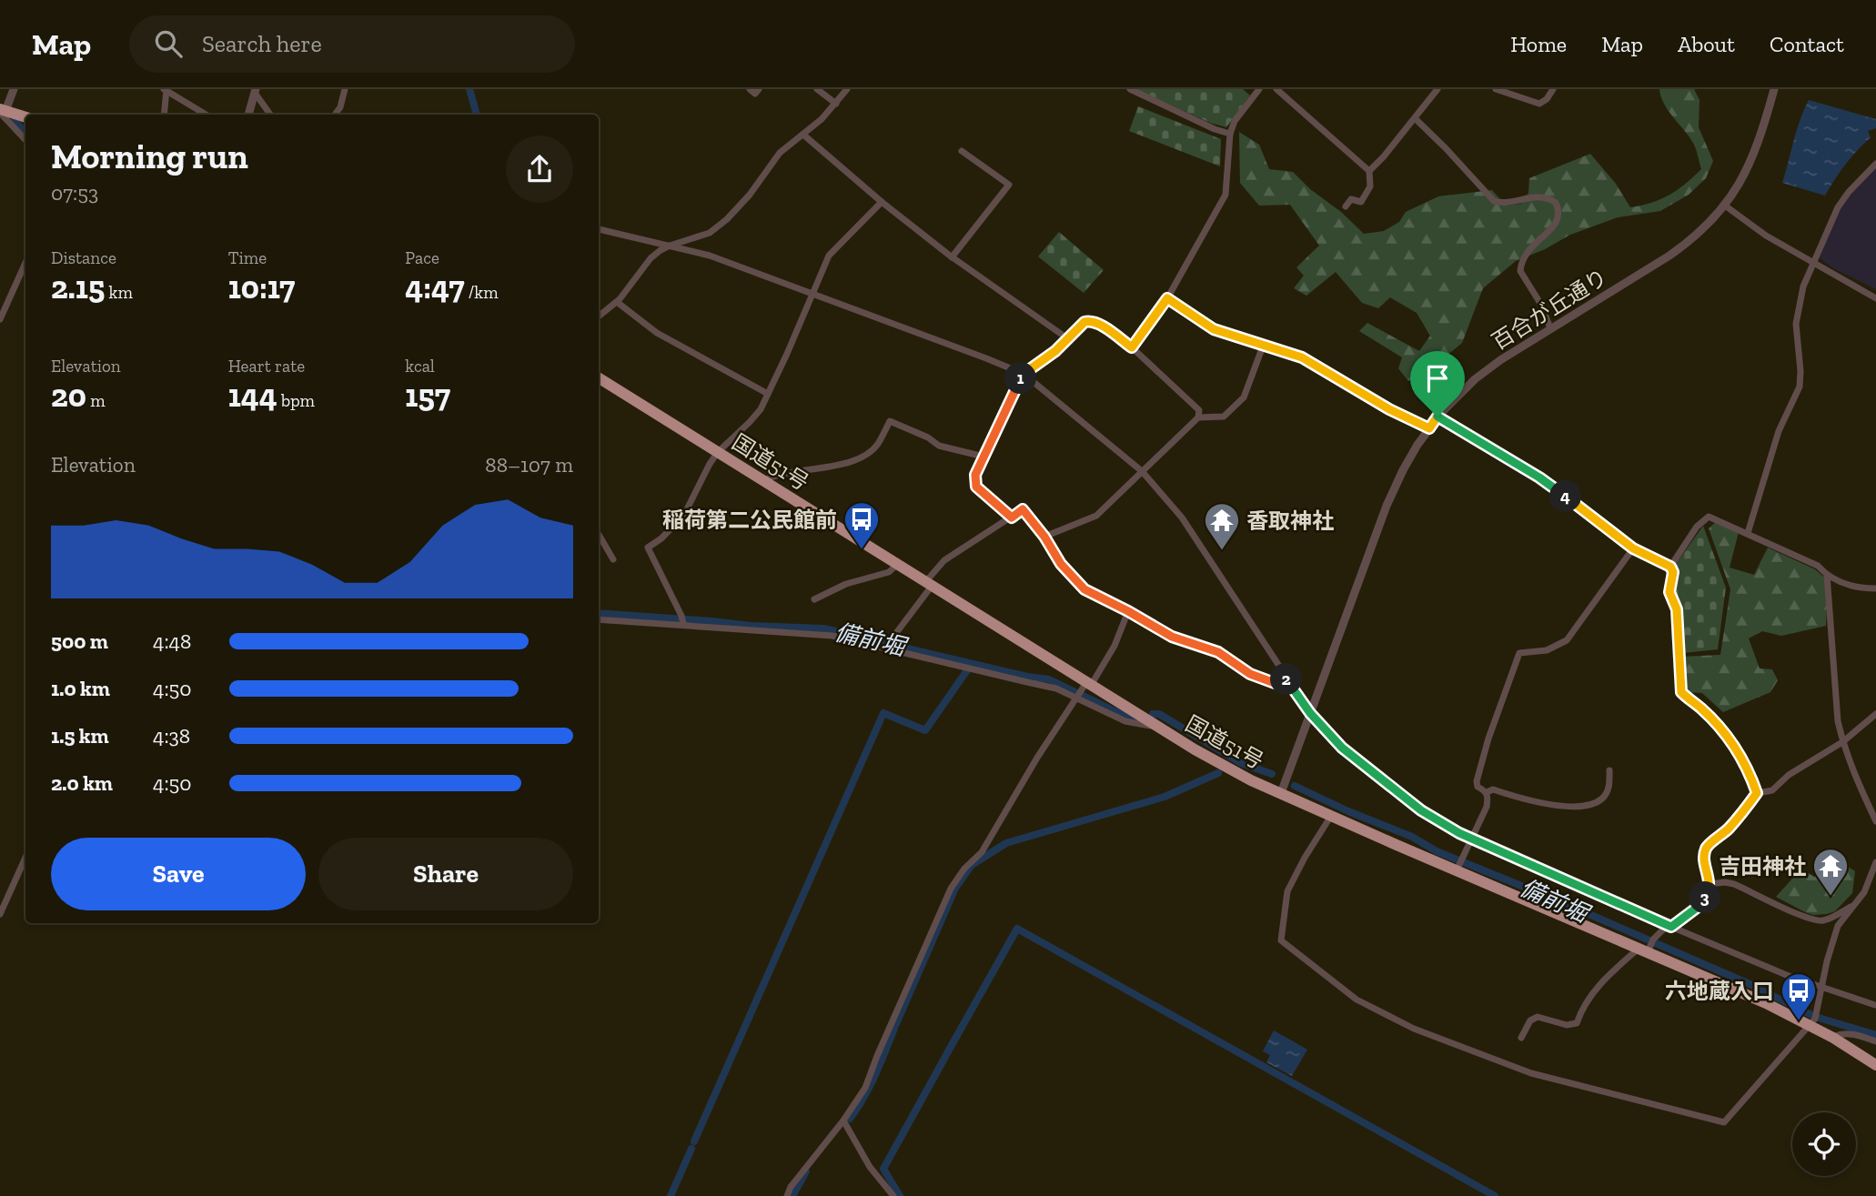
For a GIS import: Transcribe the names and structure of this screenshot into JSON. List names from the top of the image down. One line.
{"streets":{"highway":["国道51号"],"street":["百合が丘通り"]},"crossings":[["百合が丘通り","国道51号"]],"water":["備前堀"],"places":{"bus stop":["稲荷第二公民館前","六地蔵入口"],"temple":["香取神社","吉田神社"]},"page":{"header":"Map","search":"Search here","nav":["Home","Map","About","Contact"],"heading":["Morning run","07:53"],"stats":[["Distance","2.15 km"],["Time","10:17"],["Pace","4:47 /km"],["Elevation","20 m"],["Heart rate","144 bpm"],["kcal","157"]],"pins":["1","4","2","3"],"chart":["Elevation","88–107 m"],"list":[{"name":"500 m","note":"4:48"},{"name":"1.0 km","note":"4:50"},{"name":"1.5 km","note":"4:38"},{"name":"2.0 km","note":"4:50"}],"buttons":["Save","Share"]}}
